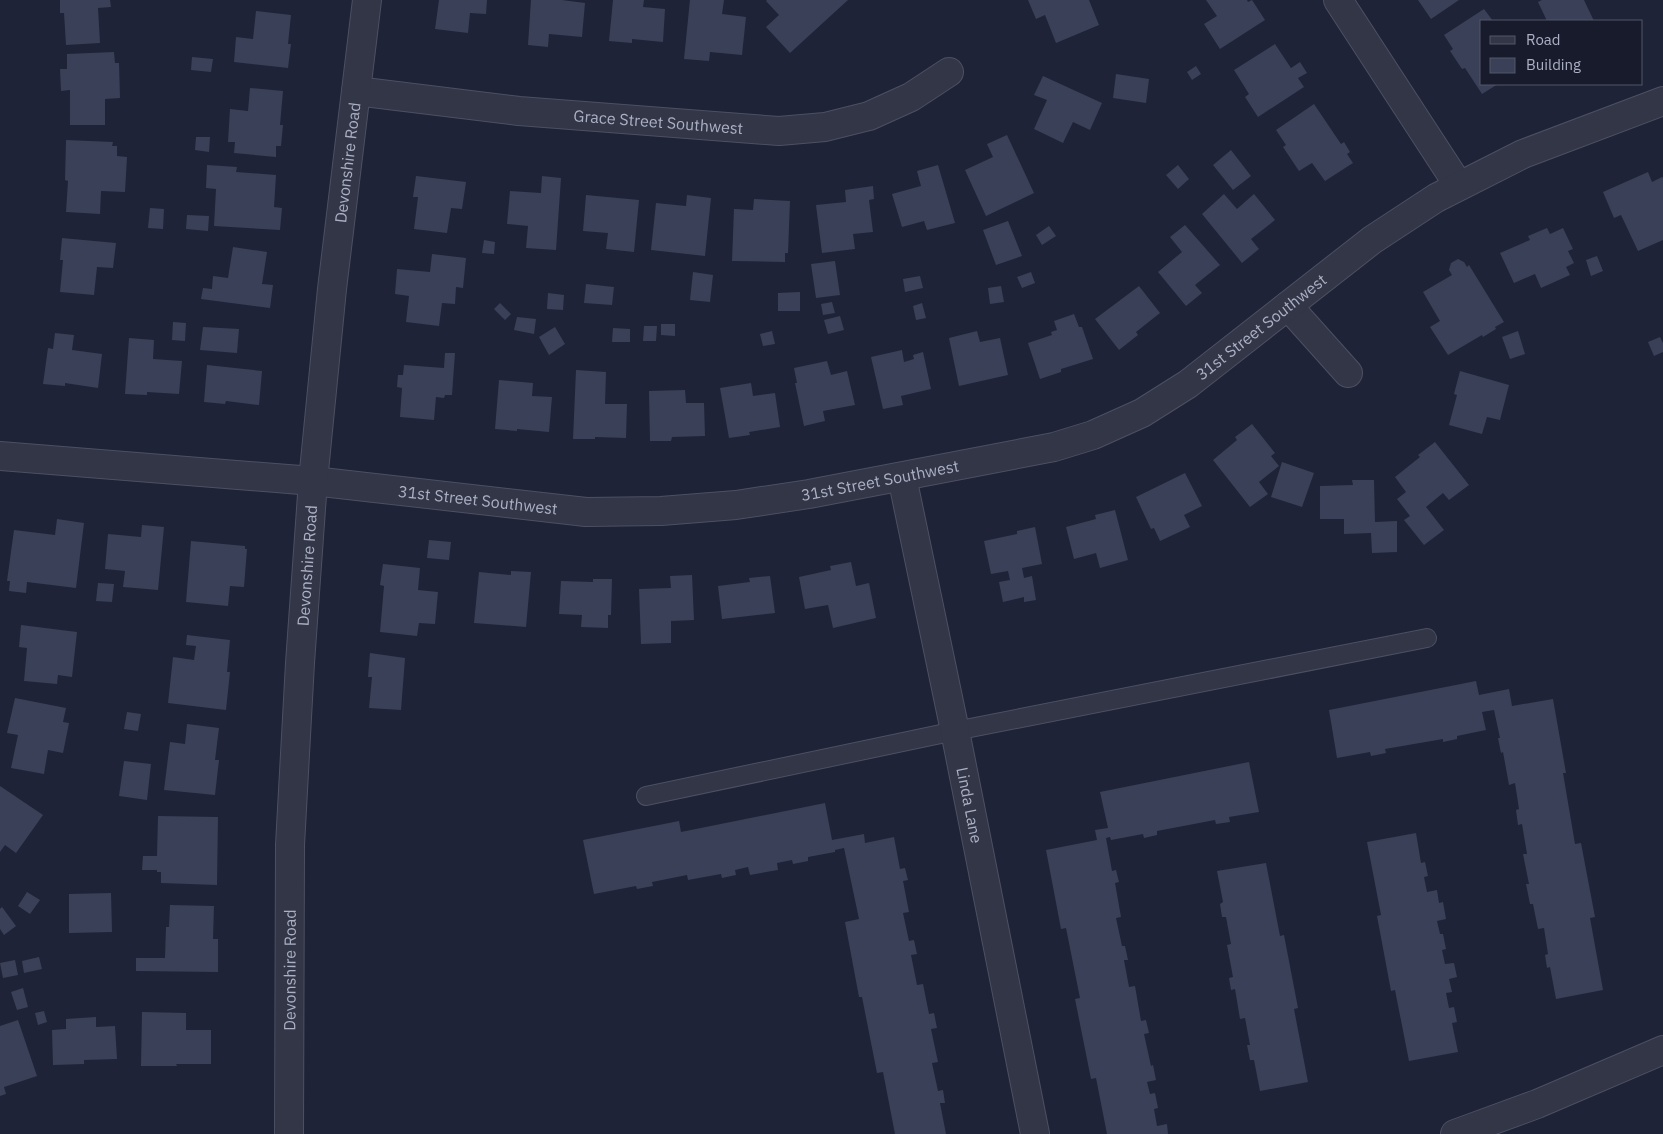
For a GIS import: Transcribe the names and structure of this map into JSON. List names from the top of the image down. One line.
{"streets":{"street":["Grace Street Southwest","Devonshire Road","31st Street Southwest","Linda Lane"]},"crossings":[["Grace Street Southwest","Devonshire Road"],["Devonshire Road","31st Street Southwest"],["31st Street Southwest","Linda Lane"]],"legend":["Road","Building"]}
